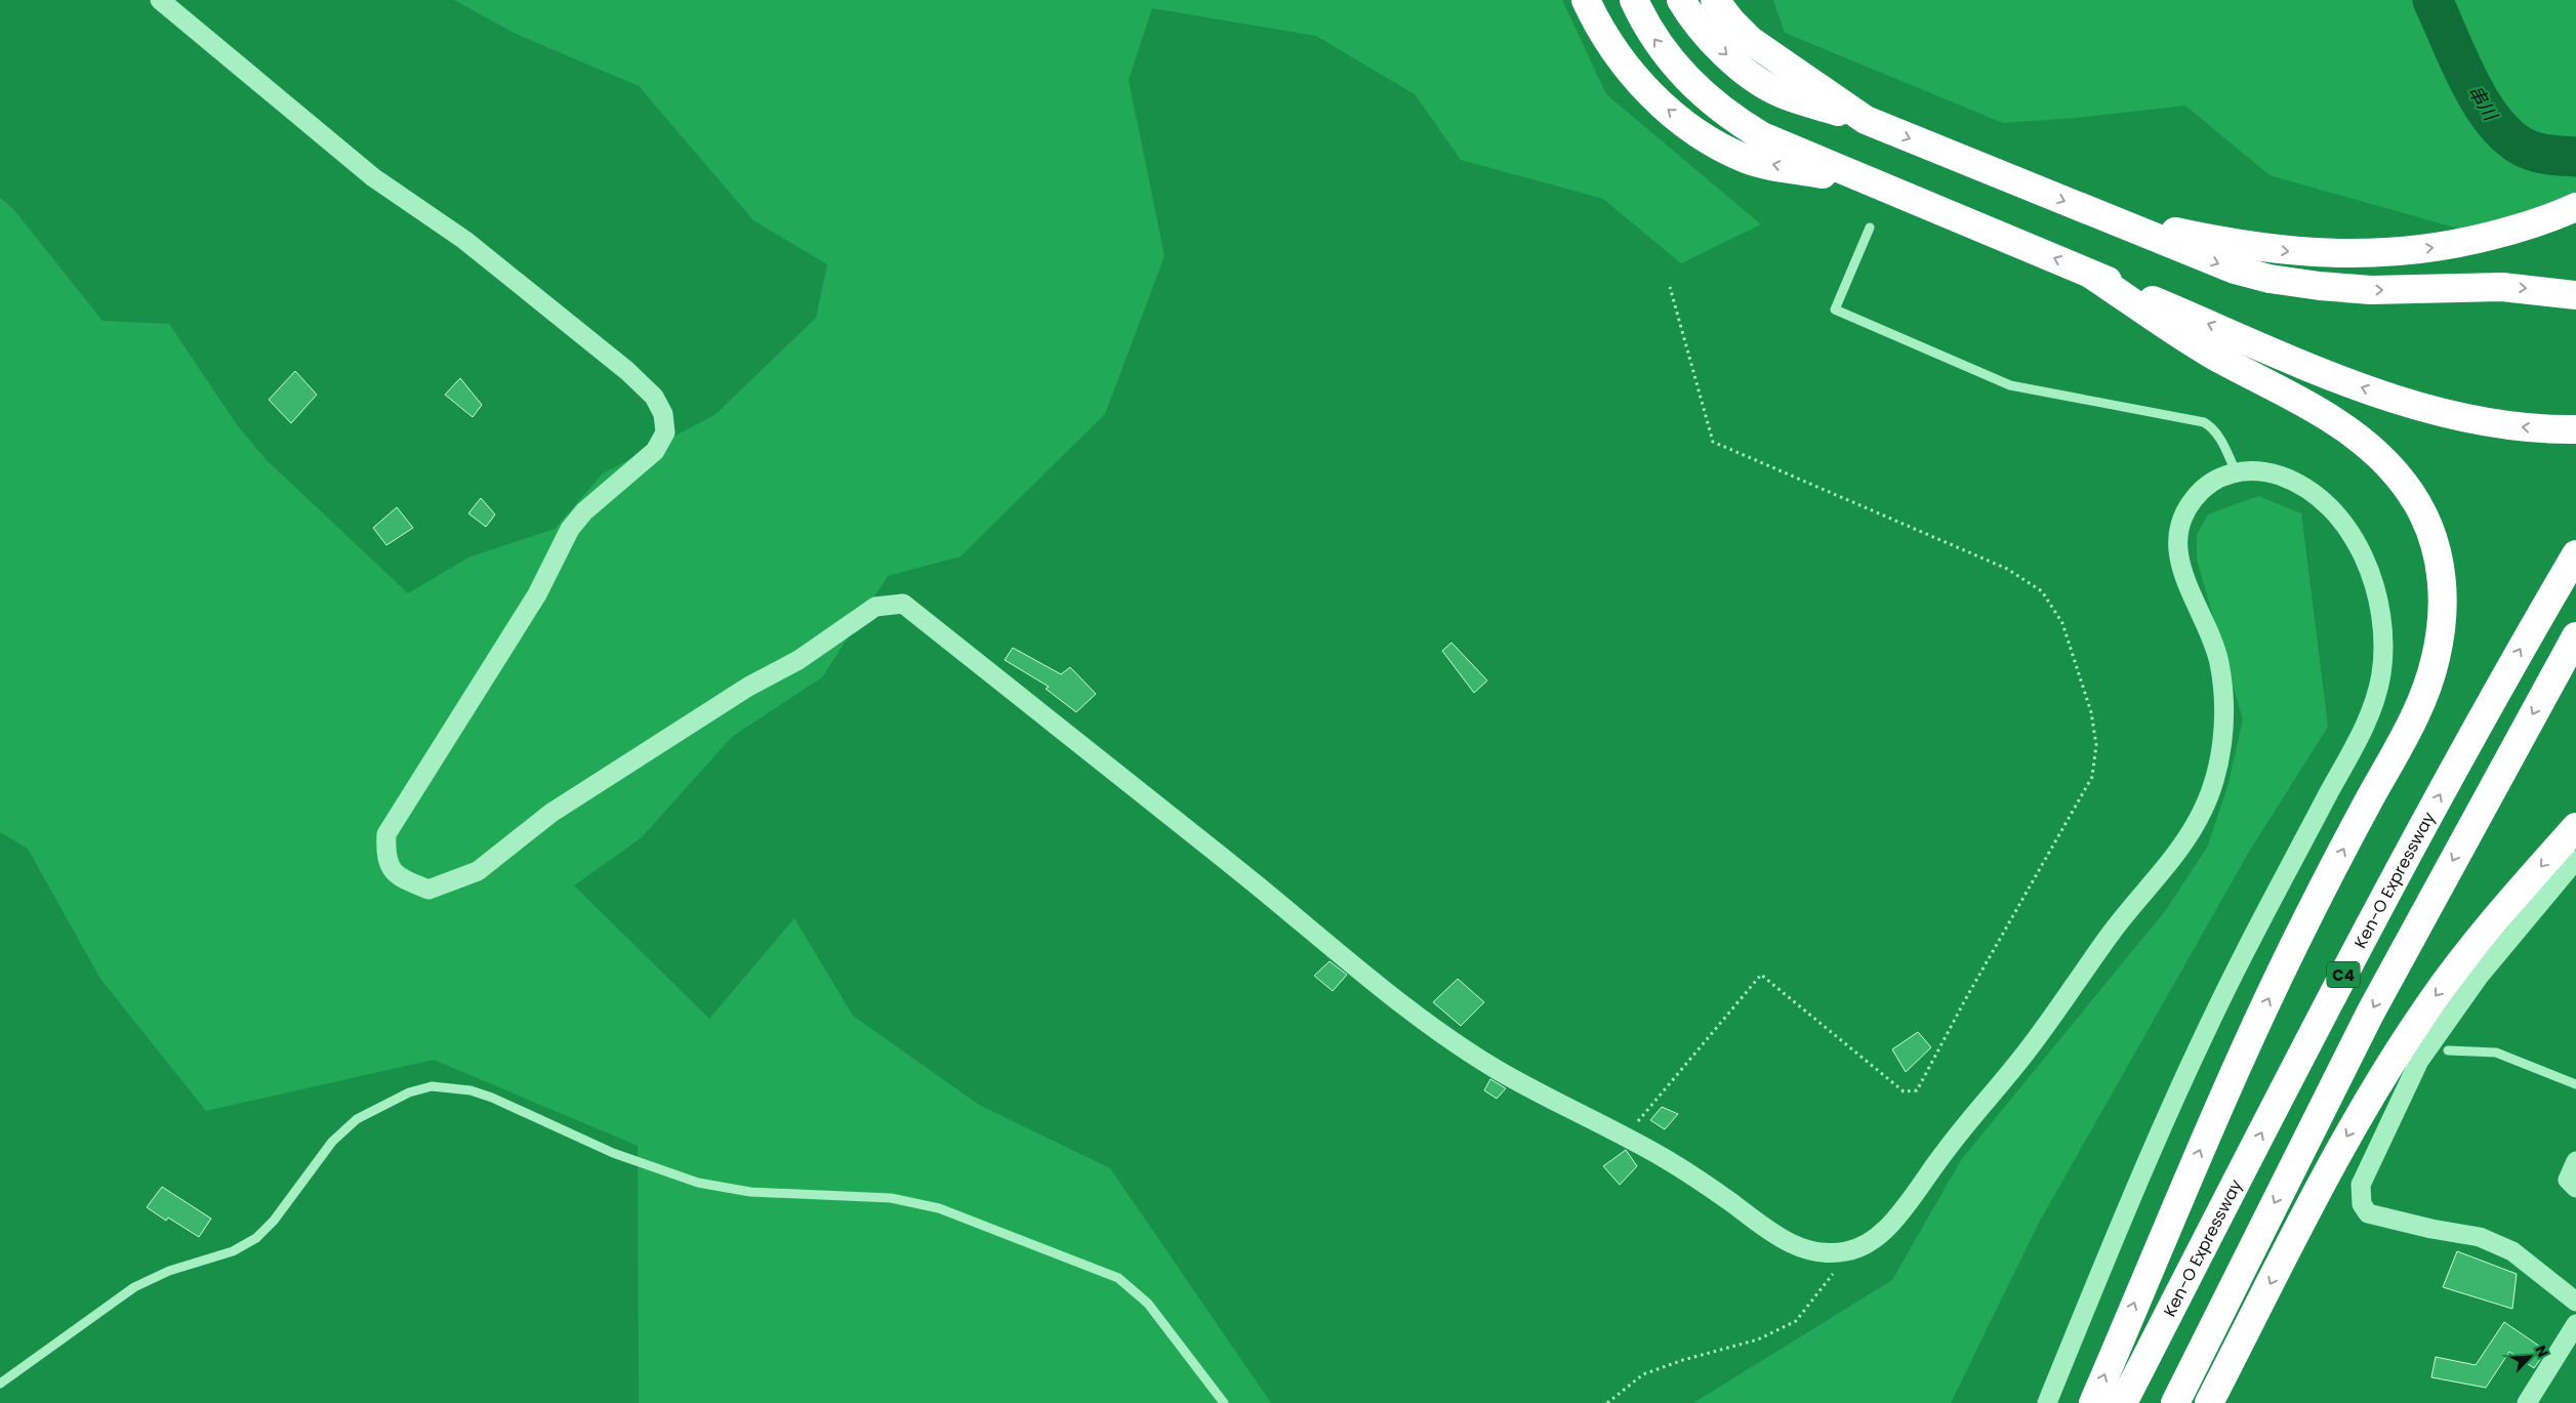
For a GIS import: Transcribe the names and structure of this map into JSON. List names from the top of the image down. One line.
{"streets":{"highway":["Ken-O Expressway","C4"]},"water":["串川"],"north":"top right"}
